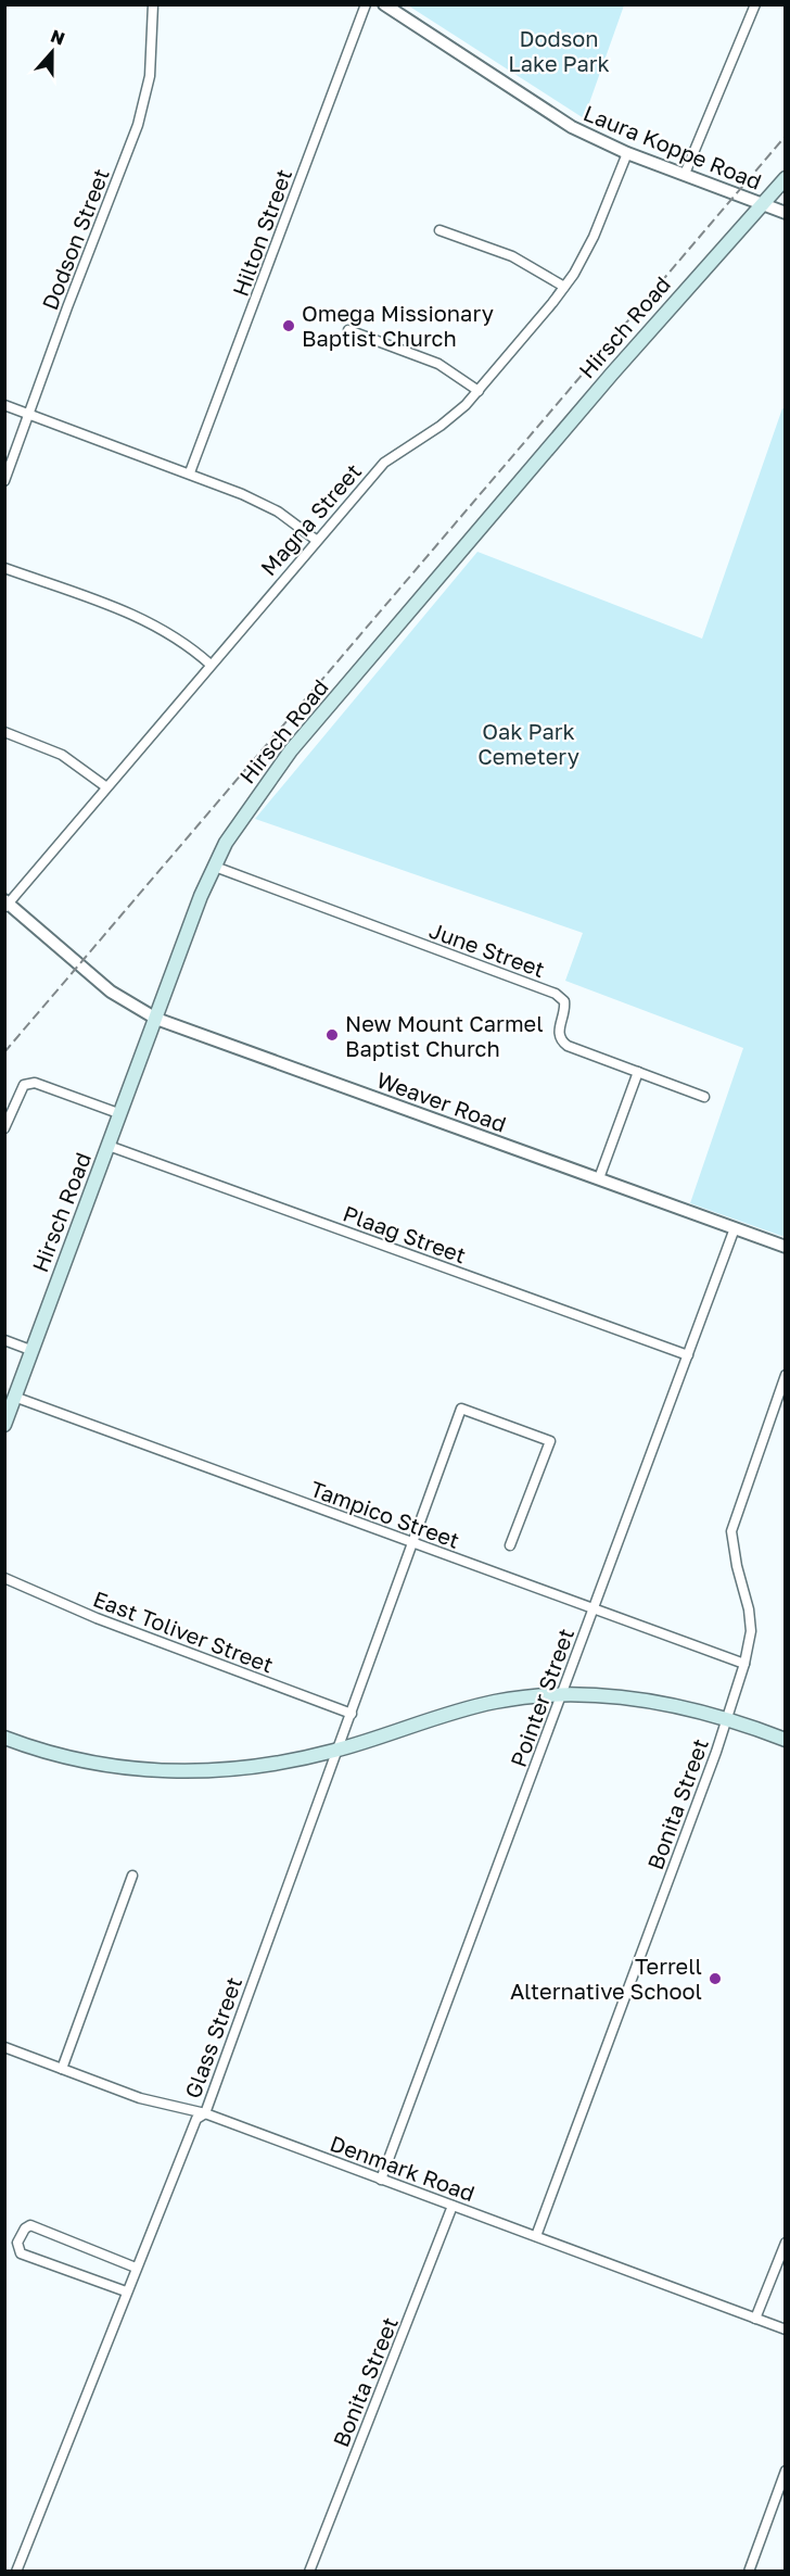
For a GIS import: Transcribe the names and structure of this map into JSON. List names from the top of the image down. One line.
{"streets":{"main road":["Hirsch Road"],"street":["Laura Koppe Road","Hilton Street","Dodson Street","Magna Street","June Street","Weaver Road","Plaag Street","Tampico Street","East Toliver Street","Pointer Street","Bonita Street","Glass Street","Denmark Road"]},"crossings":[["Laura Koppe Road","Hirsch Road"],["Laura Koppe Road","Magna Street"],["Hirsch Road","June Street"],["Hirsch Road","Weaver Road"],["Hirsch Road","Plaag Street"],["Hirsch Road","Tampico Street"],["Magna Street","Weaver Road"],["Weaver Road","Pointer Street"],["Plaag Street","Pointer Street"],["Tampico Street","Pointer Street"],["Tampico Street","Bonita Street"],["Tampico Street","Glass Street"],["East Toliver Street","Glass Street"],["Pointer Street","Denmark Road"],["Bonita Street","Denmark Road"],["Glass Street","Denmark Road"]],"parks":["Dodson Lake Park","Oak Park Cemetery"],"places":["Omega Missionary Baptist Church","New Mount Carmel Baptist Church","Terrell Alternative School"],"north":"top"}
